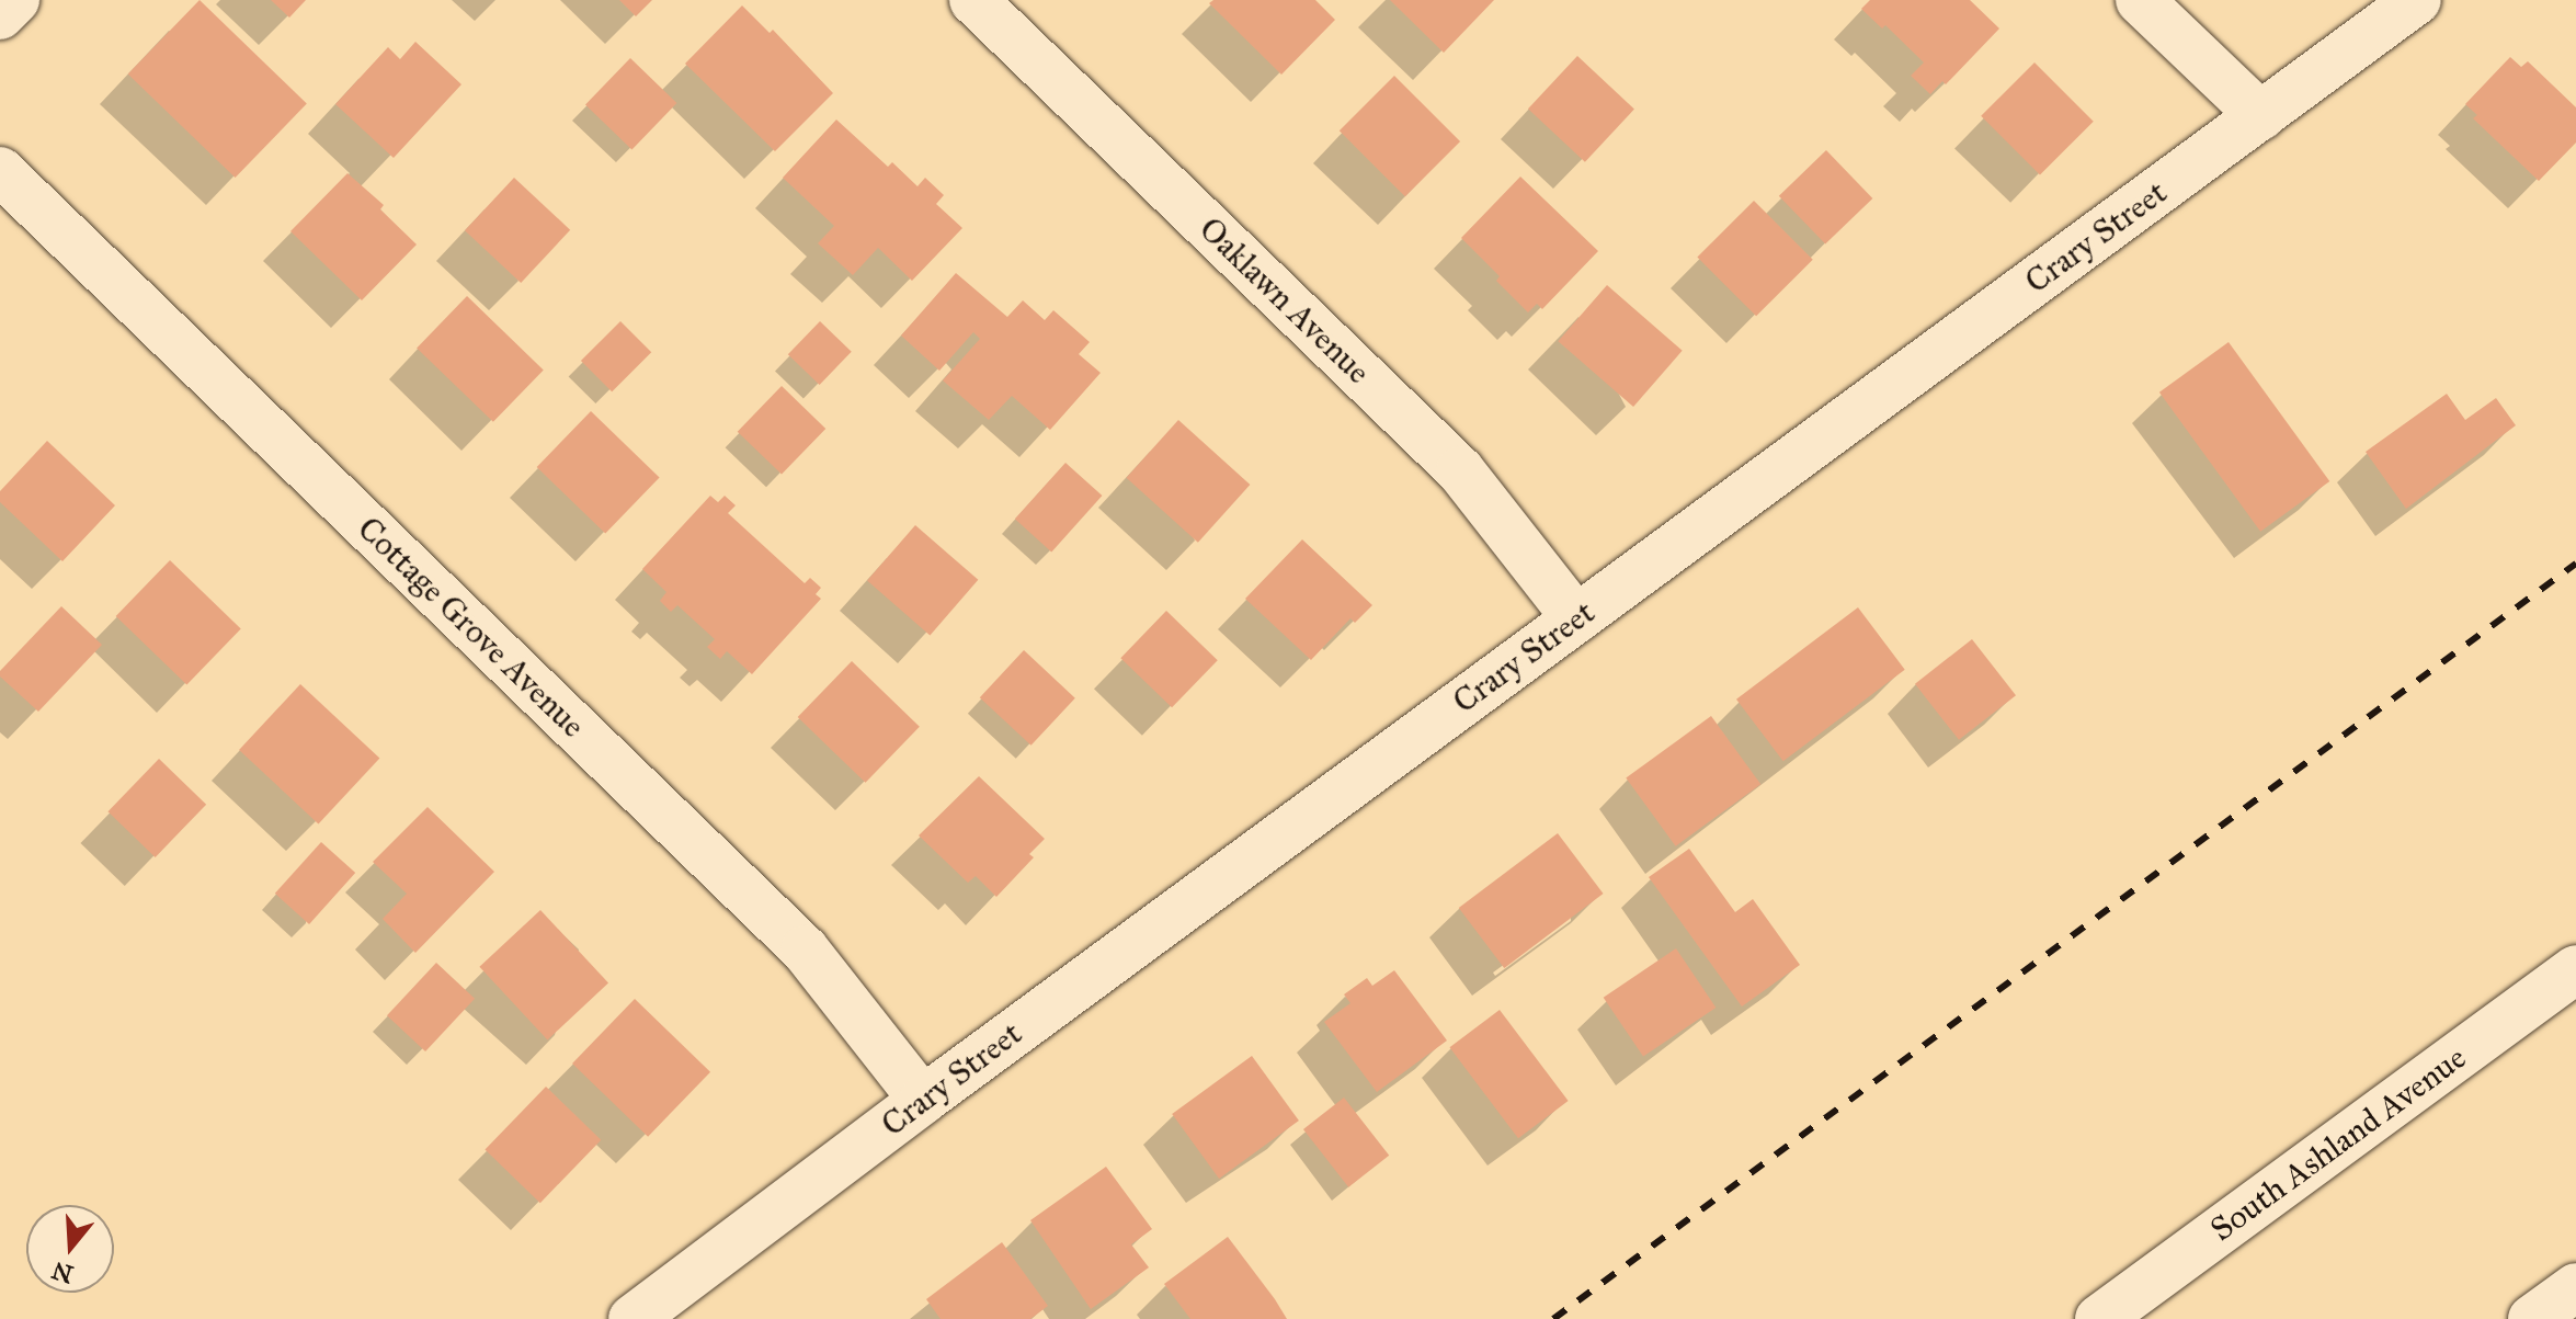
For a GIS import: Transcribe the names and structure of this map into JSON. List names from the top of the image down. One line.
{"streets":{"street":["Crary Street","Oaklawn Avenue","Cottage Grove Avenue","South Ashland Avenue"]},"crossings":[["Crary Street","Oaklawn Avenue"],["Crary Street","Cottage Grove Avenue"]],"north":"bottom"}
